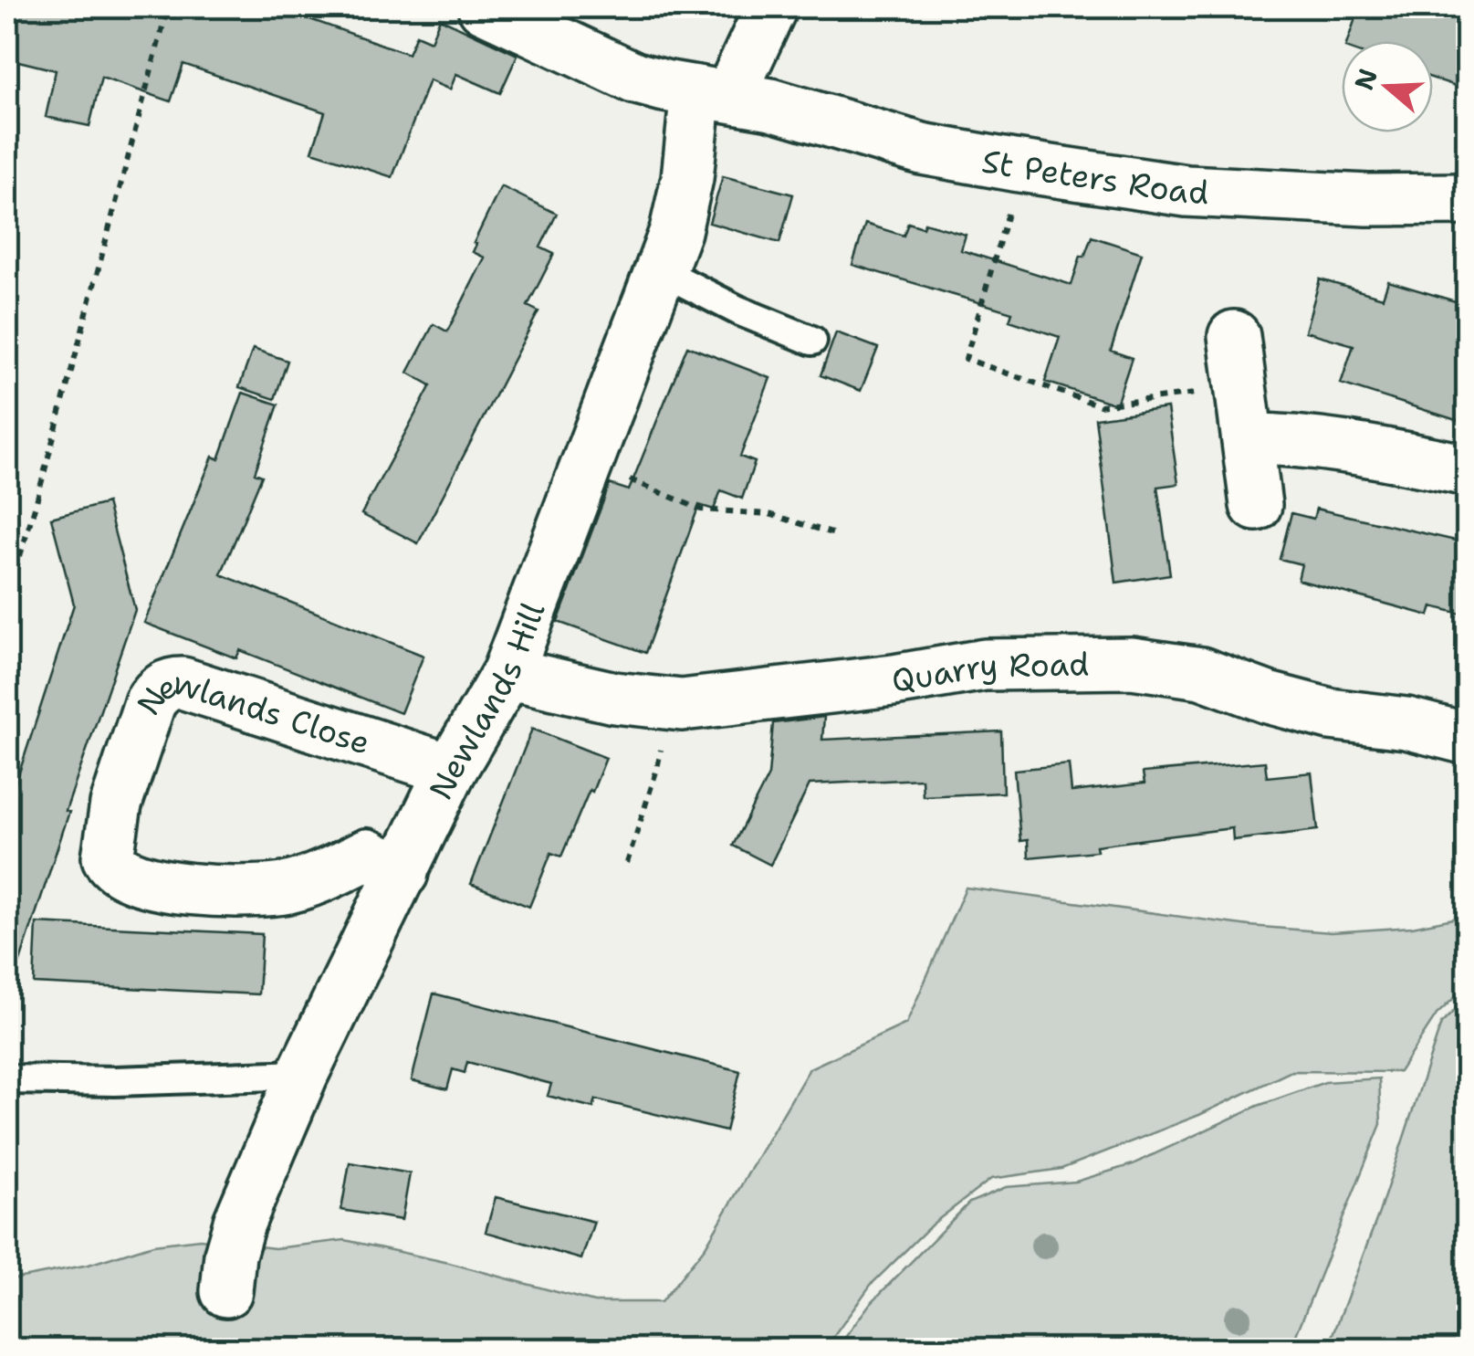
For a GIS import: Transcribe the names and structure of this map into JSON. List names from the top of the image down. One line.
{"streets":{"street":["St Peters Road","Quarry Road","Newlands Hill","Newlands Close"]},"crossings":[["St Peters Road","Newlands Hill"],["Quarry Road","Newlands Hill"],["Newlands Hill","Newlands Close"]],"north":"left"}
